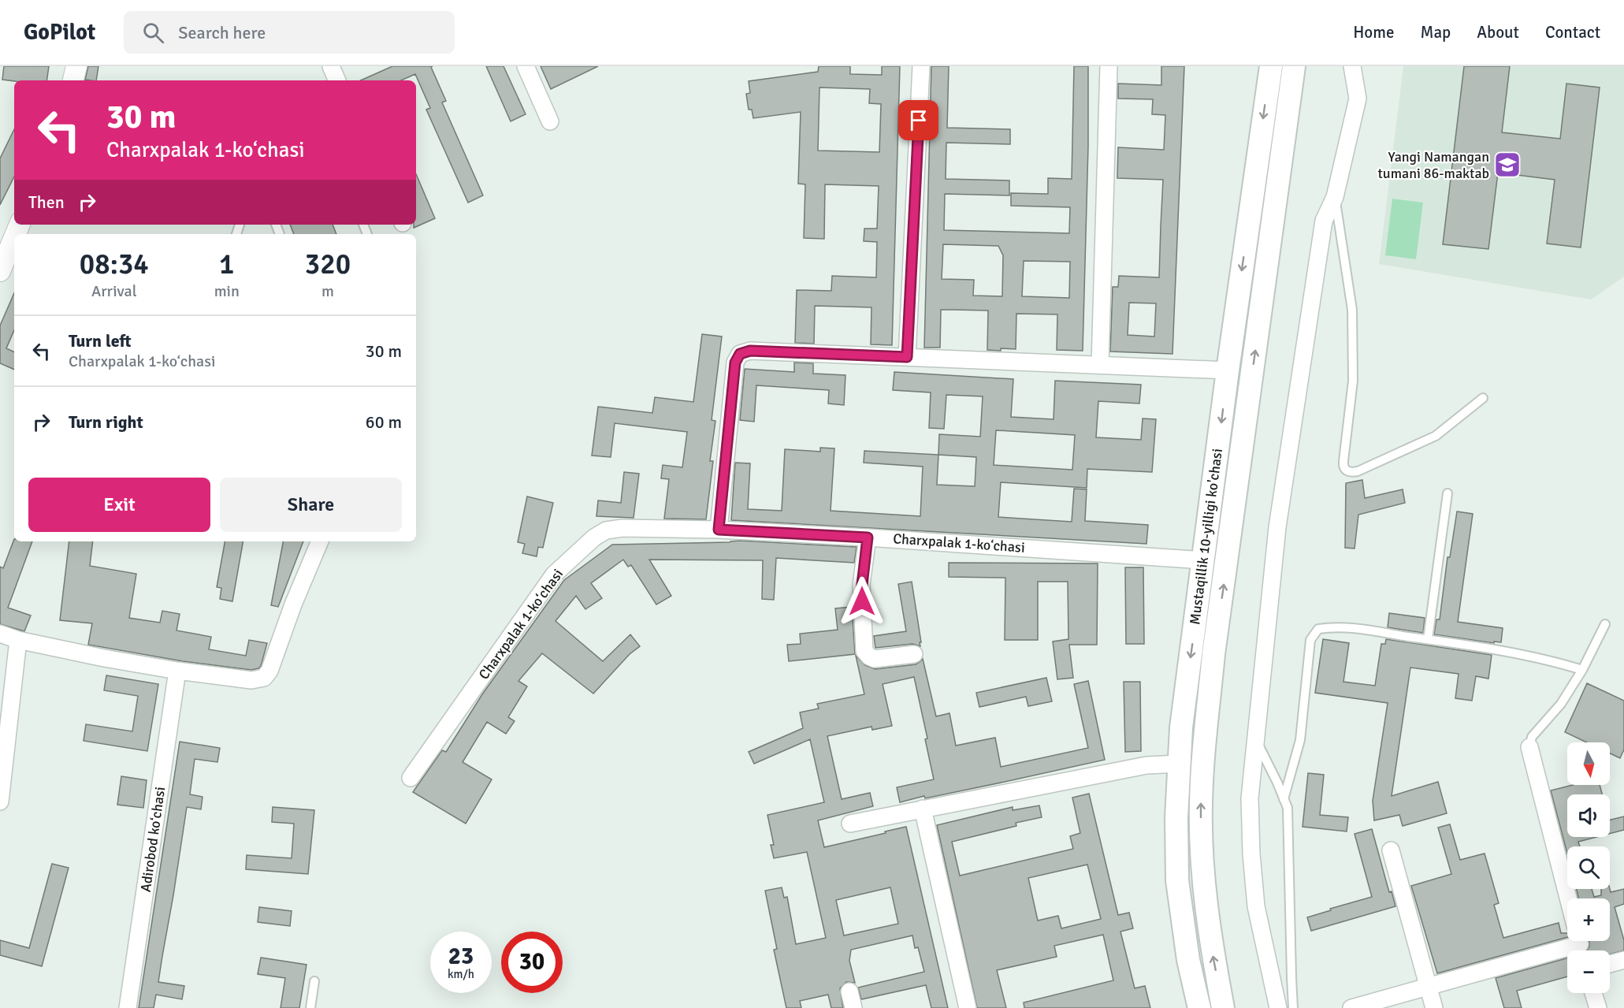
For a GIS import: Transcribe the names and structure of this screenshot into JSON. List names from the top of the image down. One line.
{"streets":{"main road":["Mustaqillik 10-yilligi ko'chasi"],"street":["Charxpalak 1-koʻchasi","Adirobod koʻchasi"]},"crossings":[["Mustaqillik 10-yilligi ko'chasi","Charxpalak 1-koʻchasi"]],"places":{"school or university":["Yangi Namangan tumani 86-maktab"]},"north":"bottom","page":{"header":"GoPilot","search":"Search here","nav":["Home","Map","About","Contact"],"turn":["30 m","Charxpalak 1-koʻchasi"],"then":"Then","eta":["08:34","Arrival","1","min","320","m"],"list":[{"name":"Turn left","note":"Charxpalak 1-koʻchasi","value":"30 m"},{"name":"Turn right","value":"60 m"}],"buttons":["Exit","Share"],"map_buttons":["+","−"],"speed":"23 km/h","limit":"30"}}
